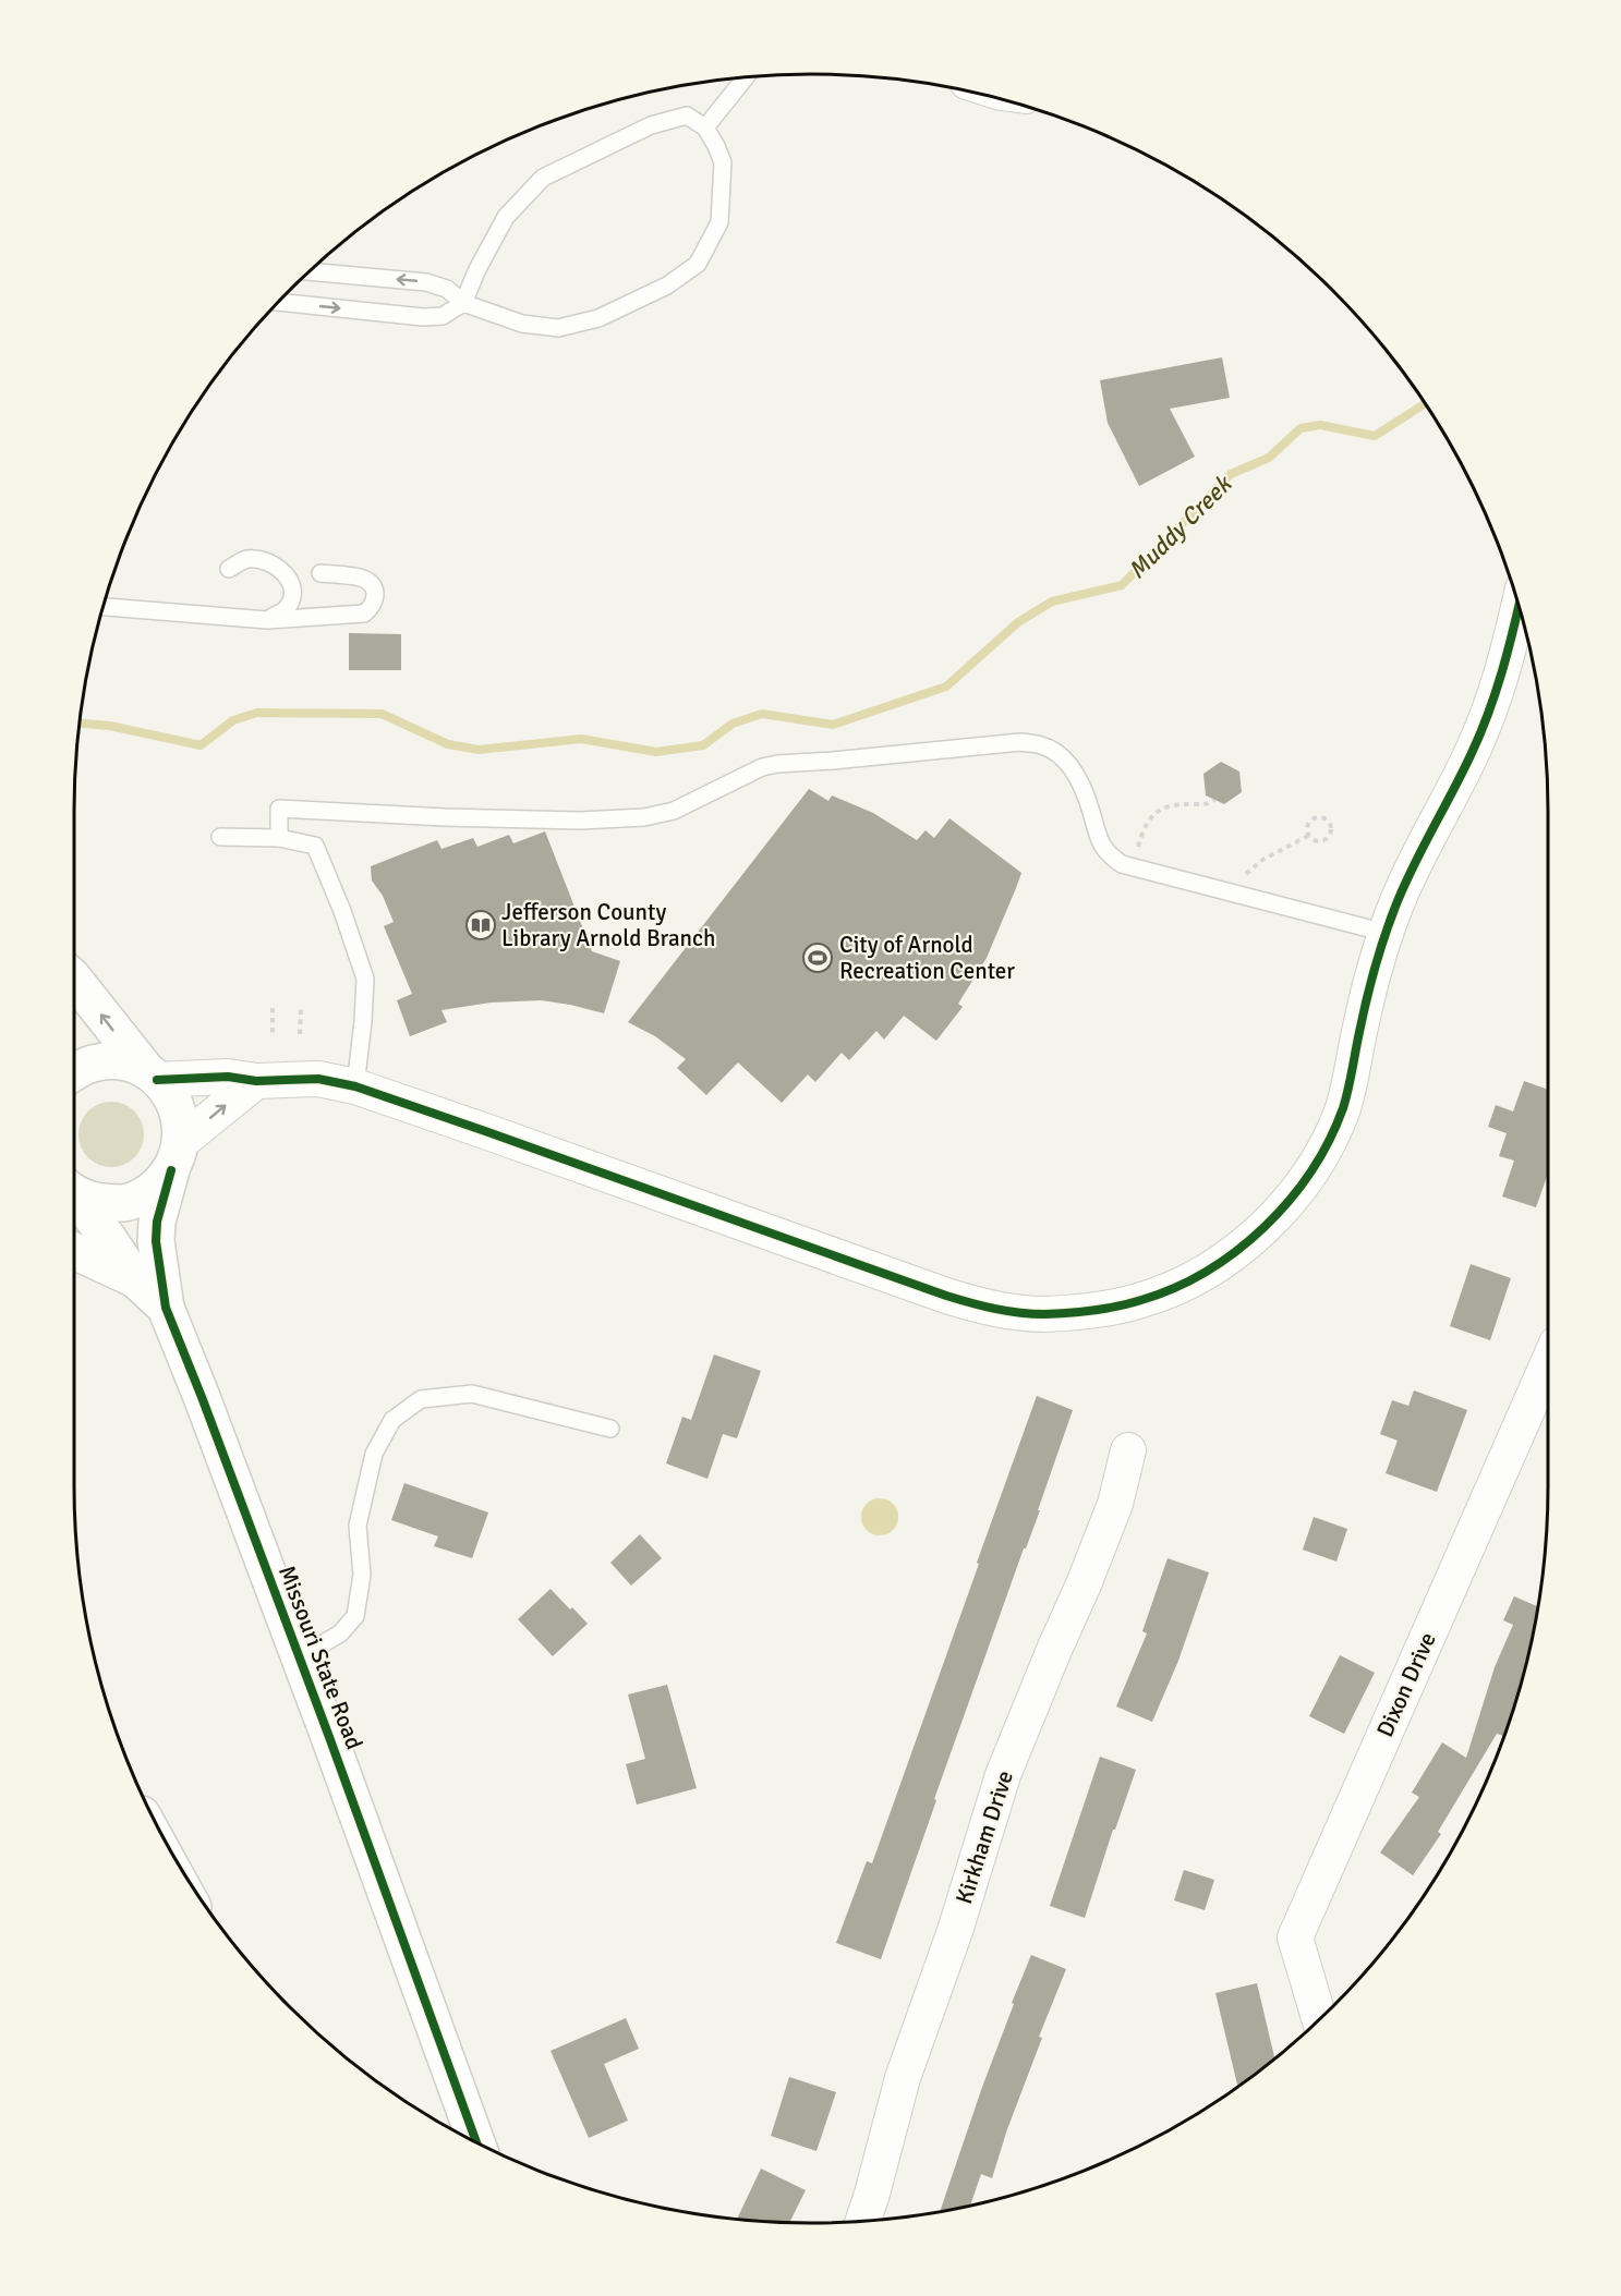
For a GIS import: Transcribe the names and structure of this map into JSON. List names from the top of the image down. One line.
{"streets":{"main road":["Missouri State Road"],"street":["Dixon Drive","Kirkham Drive"]},"water":["Muddy Creek"],"places":{"library":["Jefferson County Library Arnold Branch"],"sports":["City of Arnold Recreation Center"]}}
